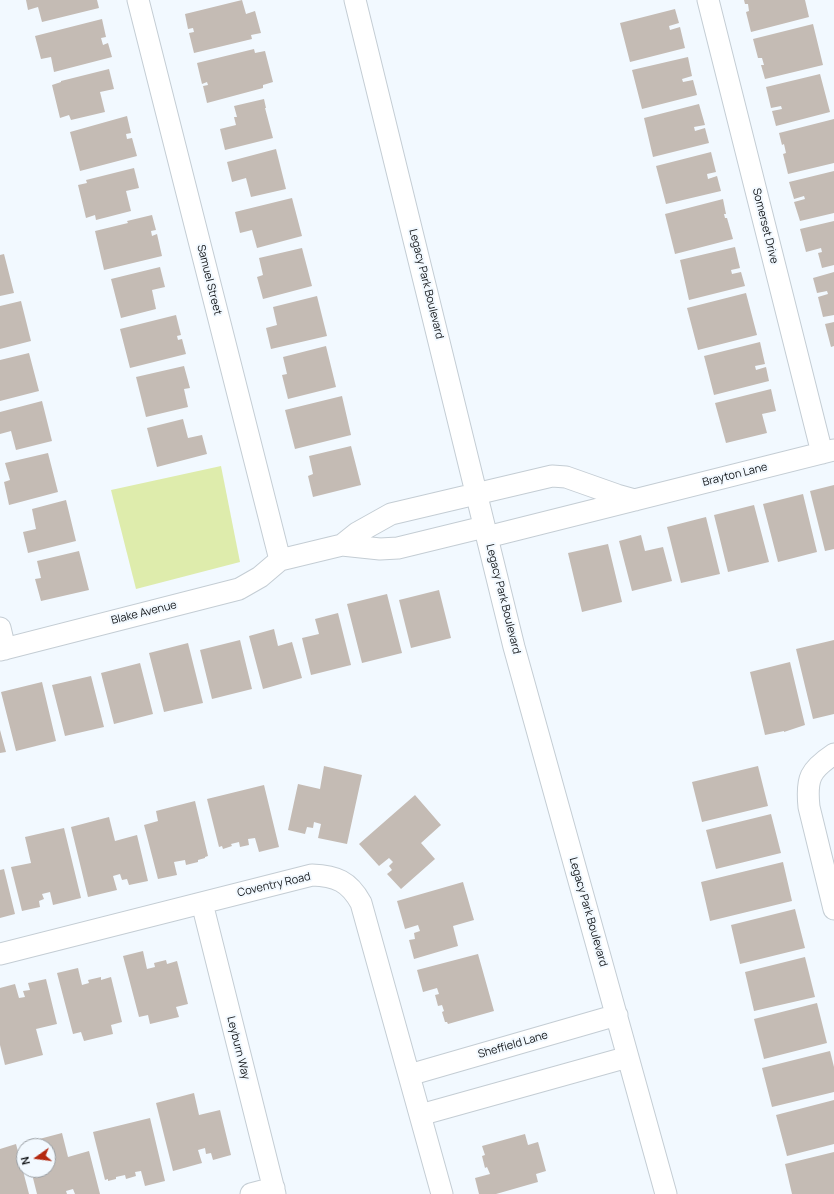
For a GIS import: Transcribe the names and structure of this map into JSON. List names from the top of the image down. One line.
{"streets":{"street":["Somerset Drive","Samuel Street","Legacy Park Boulevard","Brayton Lane","Blake Avenue","Coventry Road","Sheffield Lane","Leyburn Way"]},"crossings":[["Somerset Drive","Brayton Lane"],["Samuel Street","Blake Avenue"],["Legacy Park Boulevard","Brayton Lane"],["Legacy Park Boulevard","Sheffield Lane"],["Coventry Road","Sheffield Lane"],["Coventry Road","Leyburn Way"]],"north":"left"}
